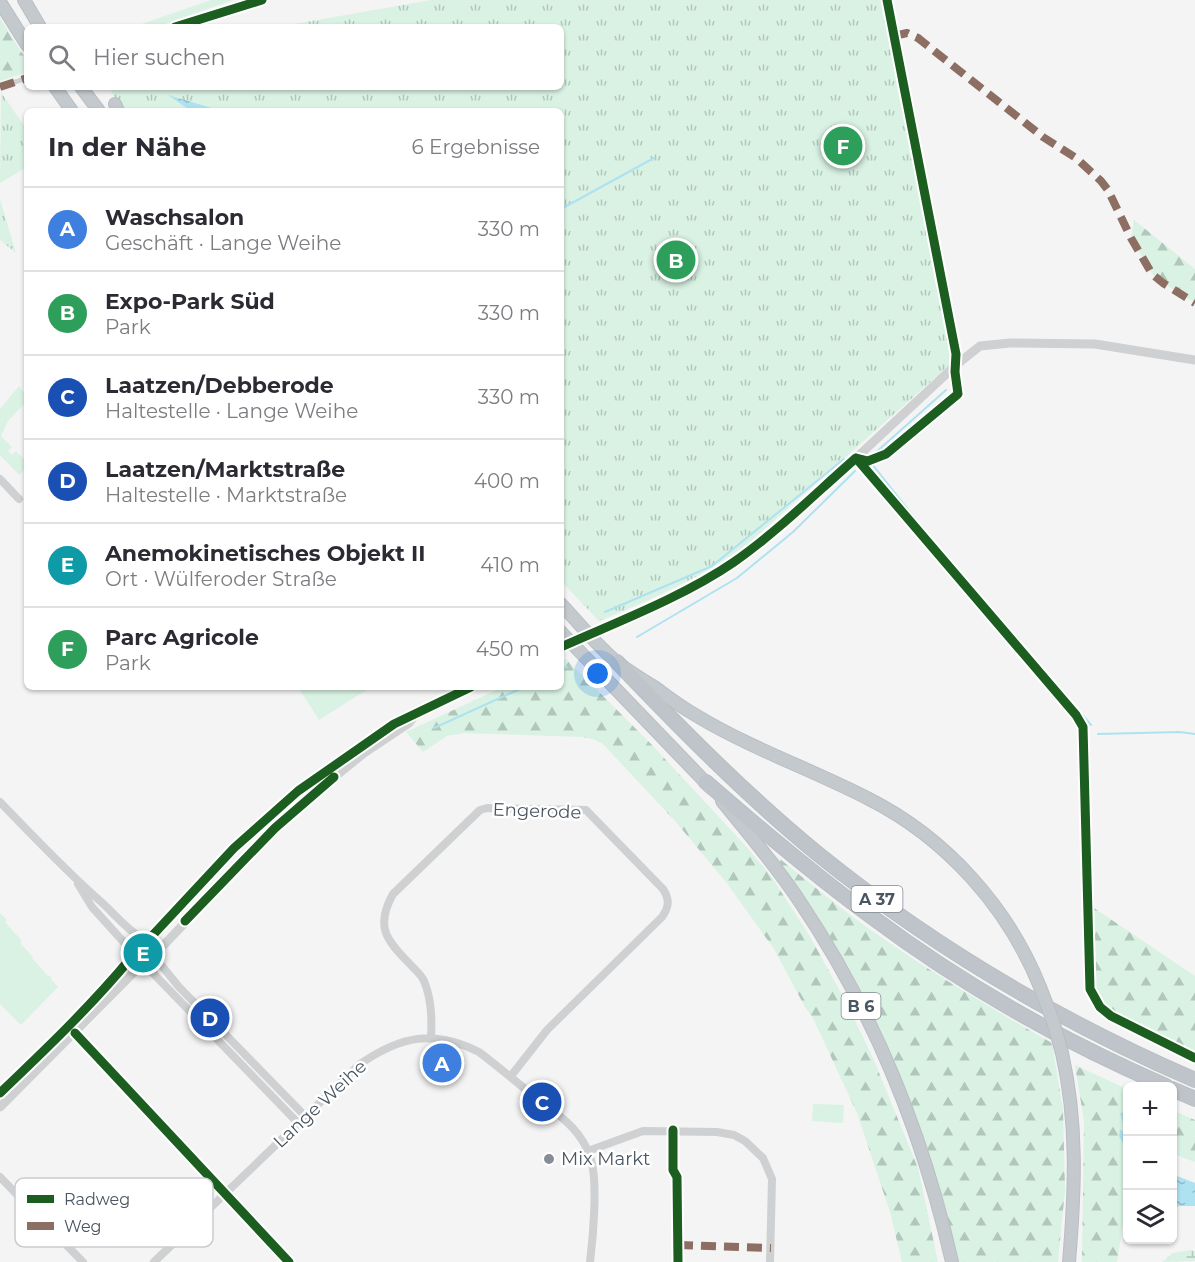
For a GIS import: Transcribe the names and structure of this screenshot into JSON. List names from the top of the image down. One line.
{"streets":{"highway":["A 37","B 6"],"street":["Engerode","Lange Weihe"]},"crossings":[["Engerode","Lange Weihe"],["A 37","B 6"]],"places":["Mix Markt"],"legend":["Radweg","Weg"],"page":{"search":"Hier suchen","heading":["In der Nähe","6 Ergebnisse"],"pins":["F","B","E","D","A","C"],"list":[{"mark":"A","name":"Waschsalon","note":"Geschäft · Lange Weihe","value":"330 m"},{"mark":"B","name":"Expo-Park Süd","note":"Park","value":"330 m"},{"mark":"C","name":"Laatzen/Debberode","note":"Haltestelle · Lange Weihe","value":"330 m"},{"mark":"D","name":"Laatzen/Marktstraße","note":"Haltestelle · Marktstraße","value":"400 m"},{"mark":"E","name":"Anemokinetisches Objekt II","note":"Ort · Wülferoder Straße","value":"410 m"},{"mark":"F","name":"Parc Agricole","note":"Park","value":"450 m"}],"map_buttons":["+","−"]}}
